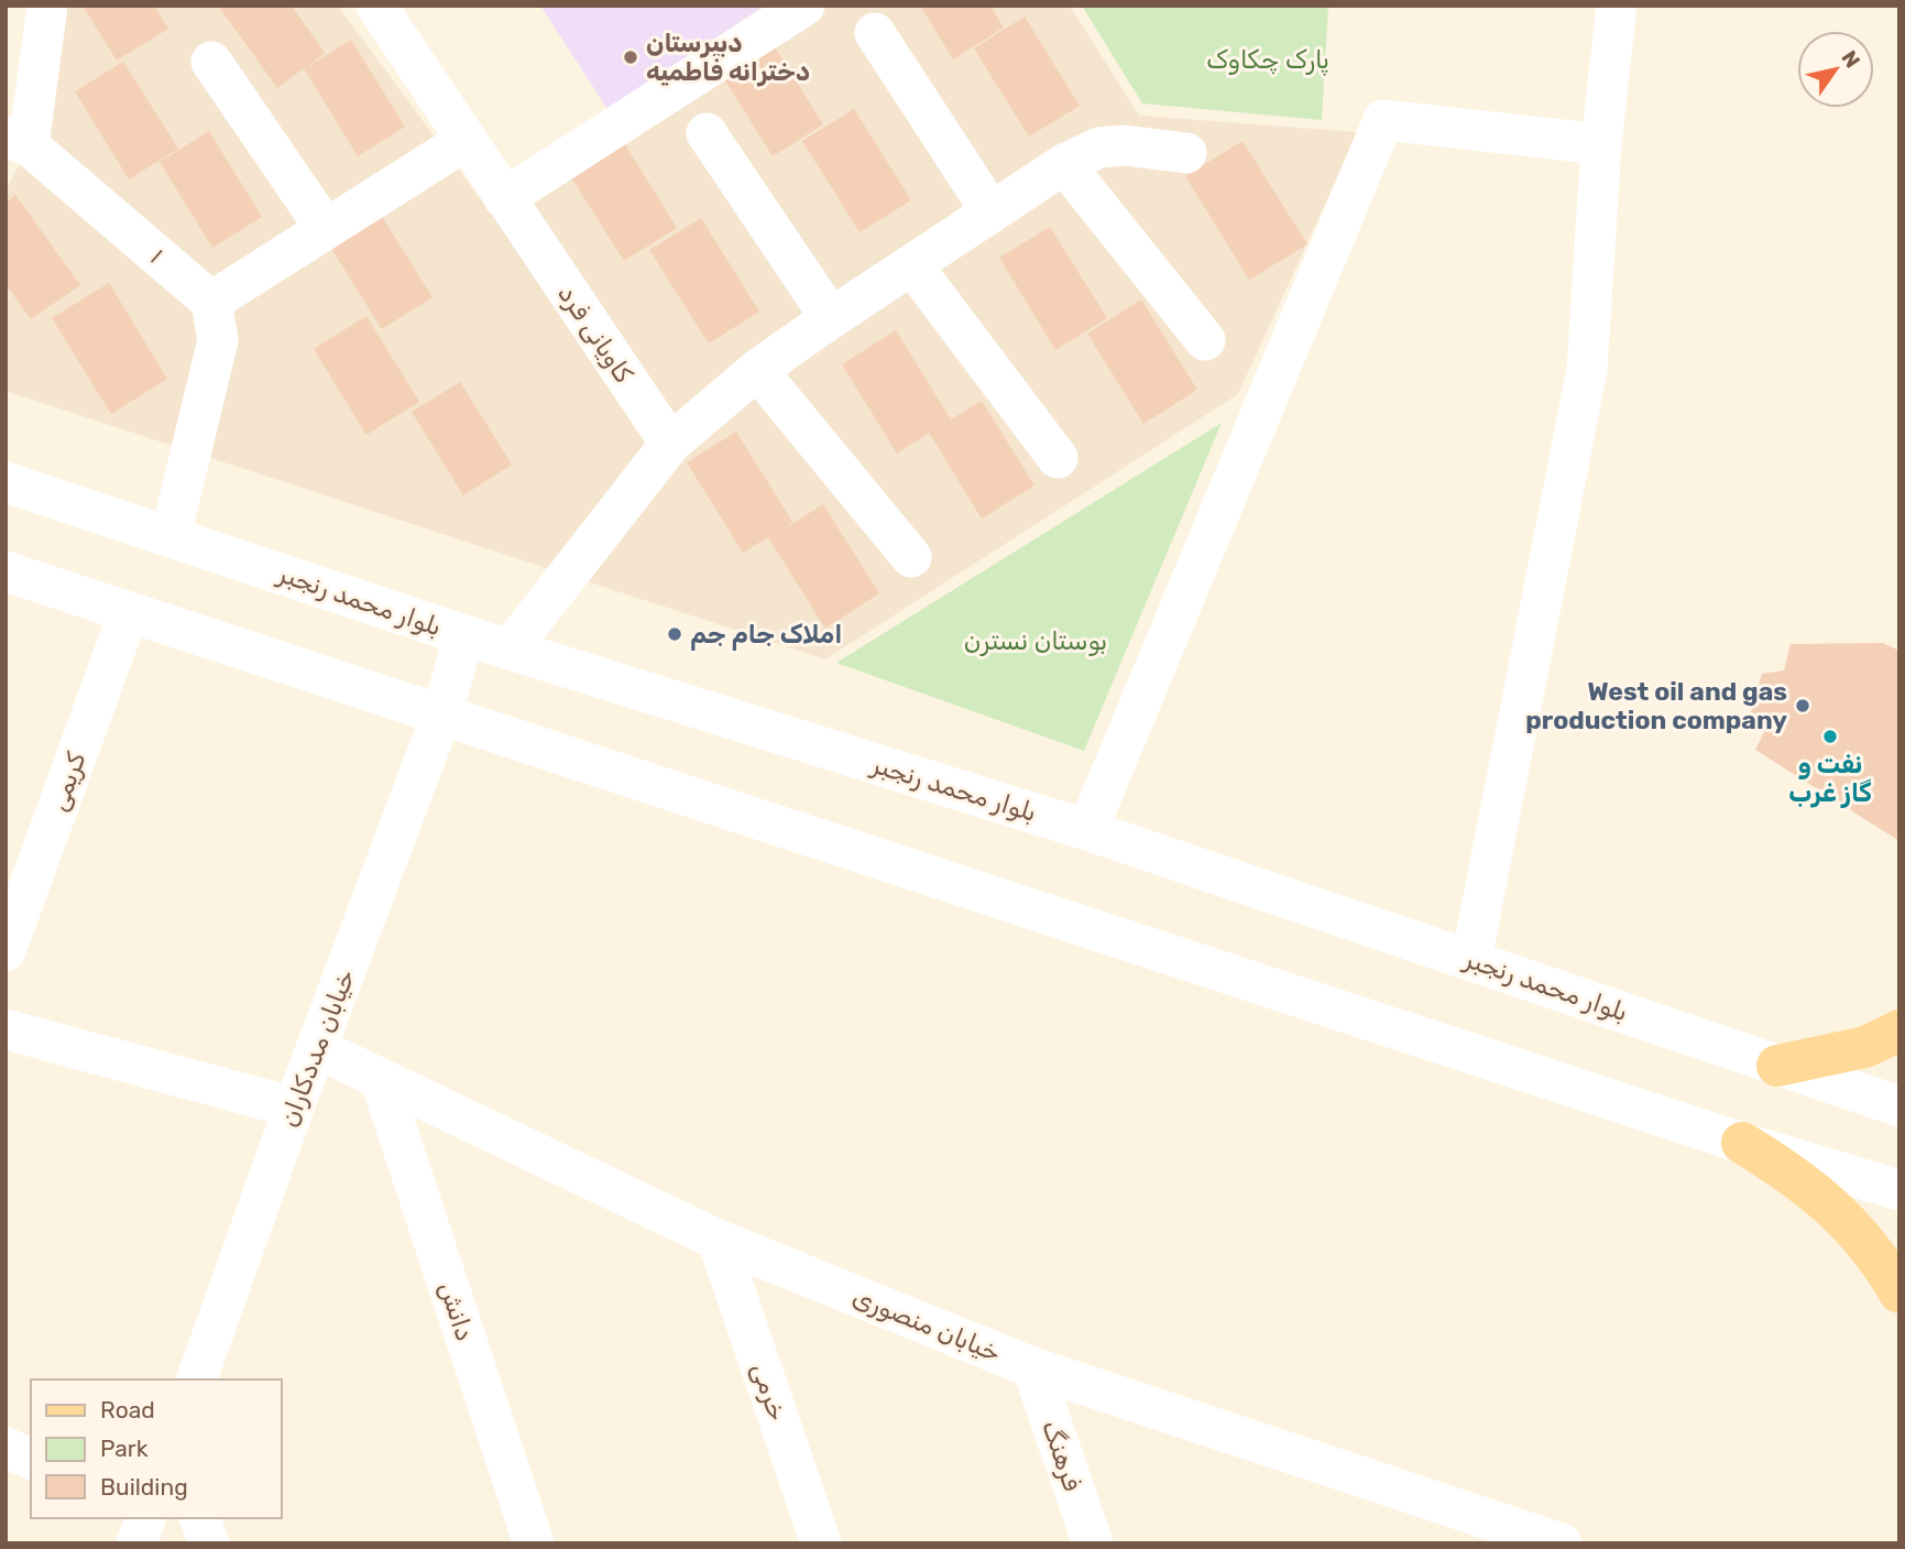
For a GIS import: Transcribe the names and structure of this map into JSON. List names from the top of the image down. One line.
{"streets":{"street":["۱","کاویانی فرد","بلوار محمد رنجبر","کریمی","خیابان مددکاران","دانش","خیابان منصوری","خرمی","فرهنگ"]},"crossings":[["بلوار محمد رنجبر","خیابان مددکاران"],["خیابان مددکاران","خیابان منصوری"],["دانش","خیابان منصوری"],["خیابان منصوری","خرمی"],["خیابان منصوری","فرهنگ"]],"parks":["پارک چکاوک","بوستان نسترن"],"places":["دبیرستان دخترانه فاطمیه","املاک جام جم","West oil and gas production company","نفت و گاز غرب"],"legend":["Road","Park","Building"],"north":"top right"}
